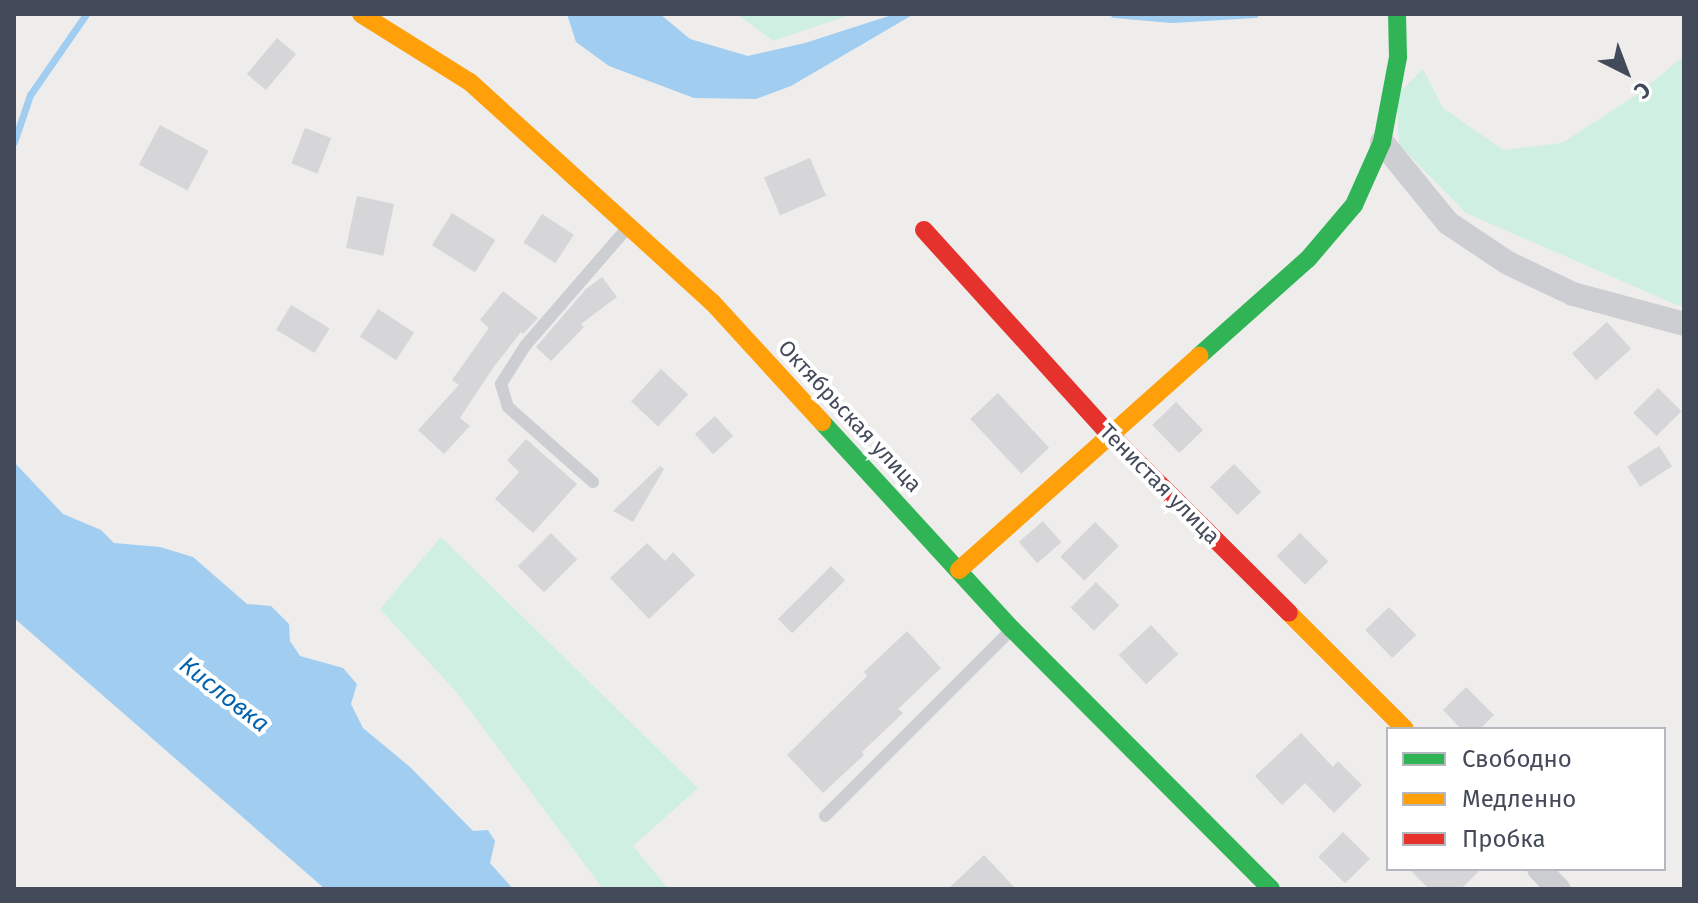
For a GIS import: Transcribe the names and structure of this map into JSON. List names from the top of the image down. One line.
{"streets":{"street":["Октябрьская улица","Тенистая улица"]},"water":["Кисловка"],"legend":["Свободно","Медленно","Пробка"],"north":"bottom right"}
